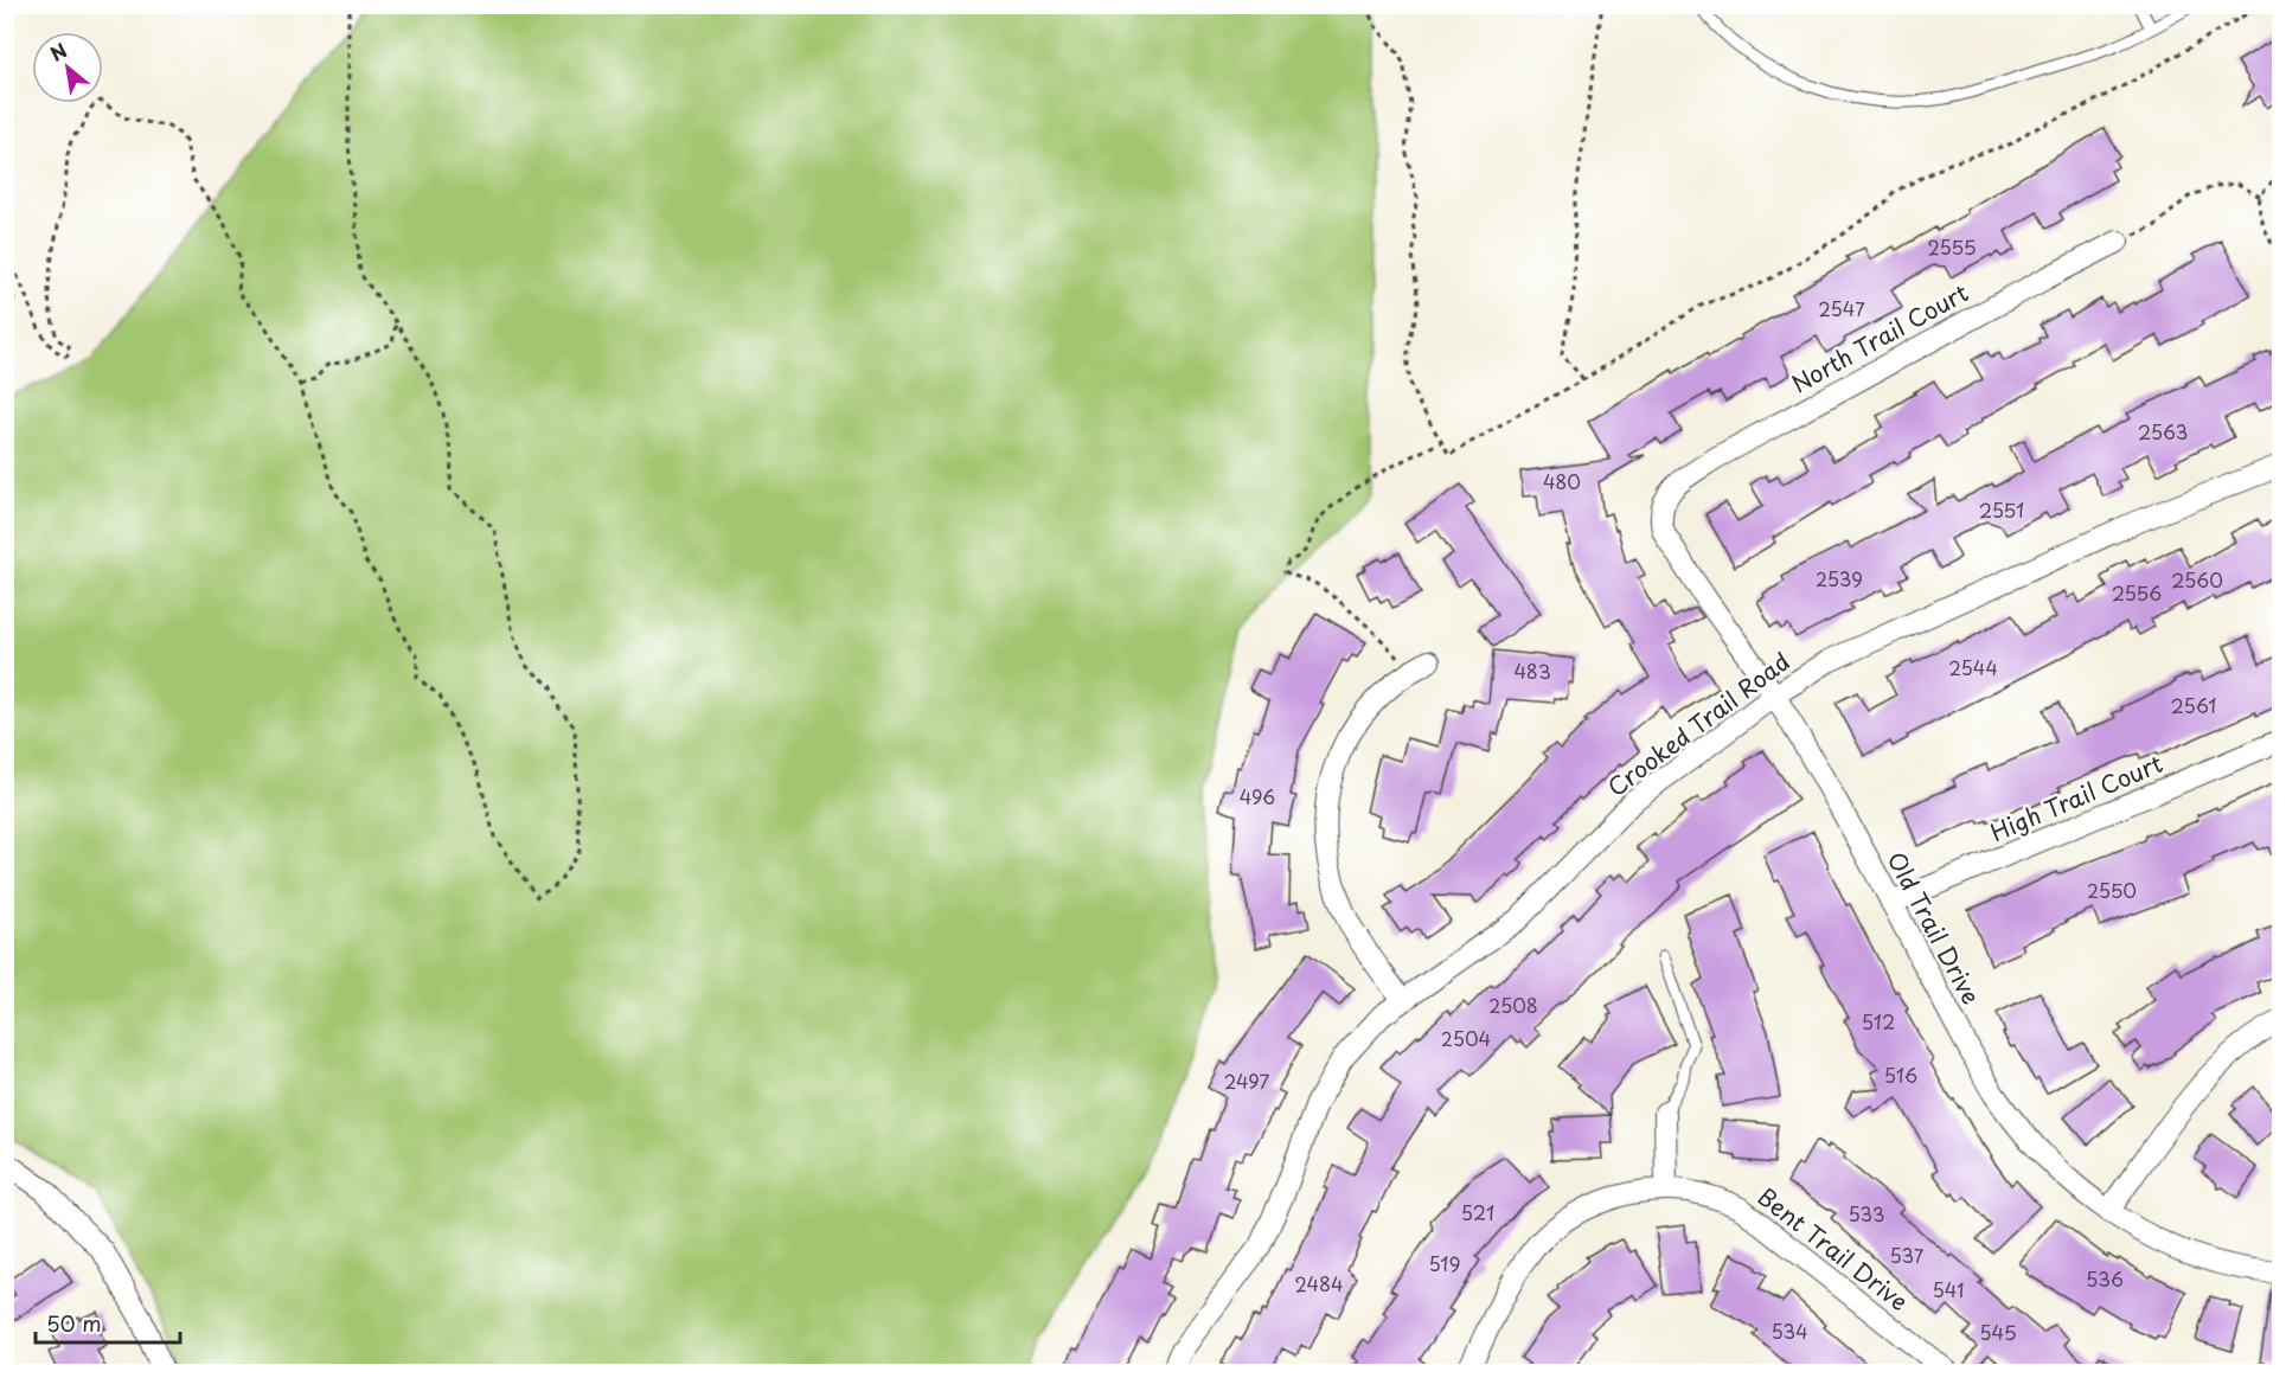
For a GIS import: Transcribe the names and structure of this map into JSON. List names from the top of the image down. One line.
{"streets":{"street":["North Trail Court","Crooked Trail Road","High Trail Court","Old Trail Drive","Bent Trail Drive"]},"crossings":[["North Trail Court","Old Trail Drive"],["Crooked Trail Road","Old Trail Drive"],["High Trail Court","Old Trail Drive"]],"house_numbers":["2555","2547","2563","480","2551","2539","2560","2556","2544","483","2561","496","2550","2508","512","2504","516","2497","521","533","537","519","536","2484","541","534","545"],"scale_bar":"50 m","north":"top left"}
